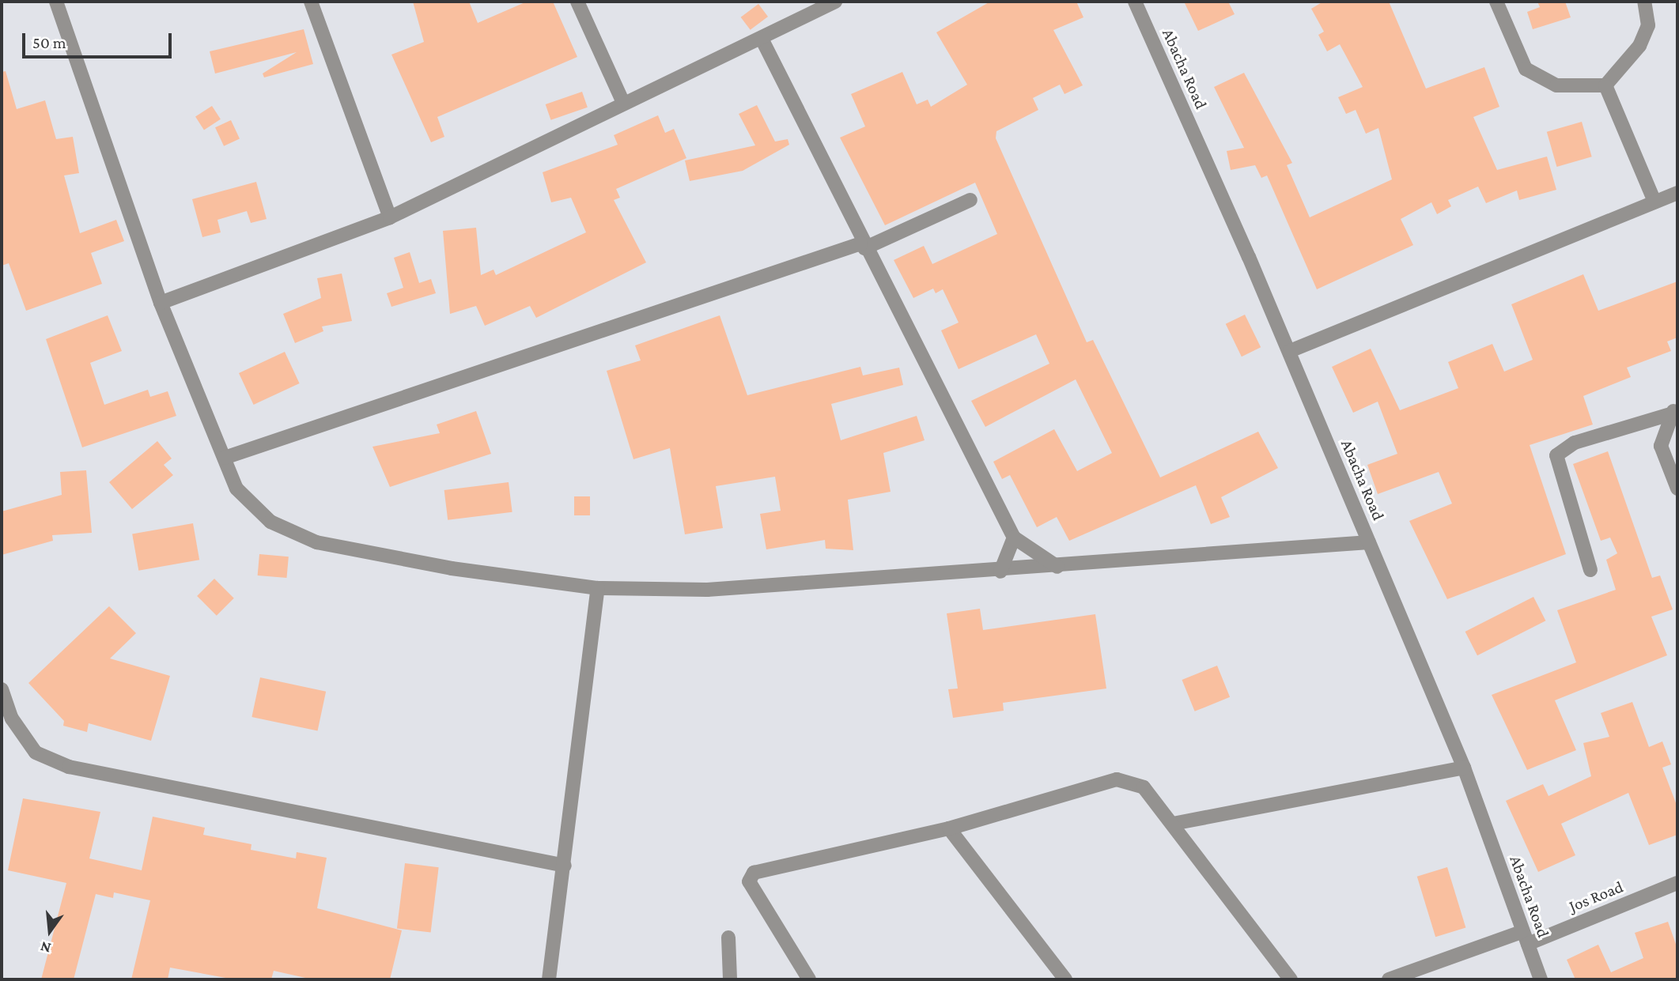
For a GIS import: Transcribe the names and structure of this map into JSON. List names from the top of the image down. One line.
{"streets":{"street":["Abacha Road","Jos Road"]},"crossings":[["Abacha Road","Jos Road"]],"scale_bar":"50 m","north":"bottom"}
